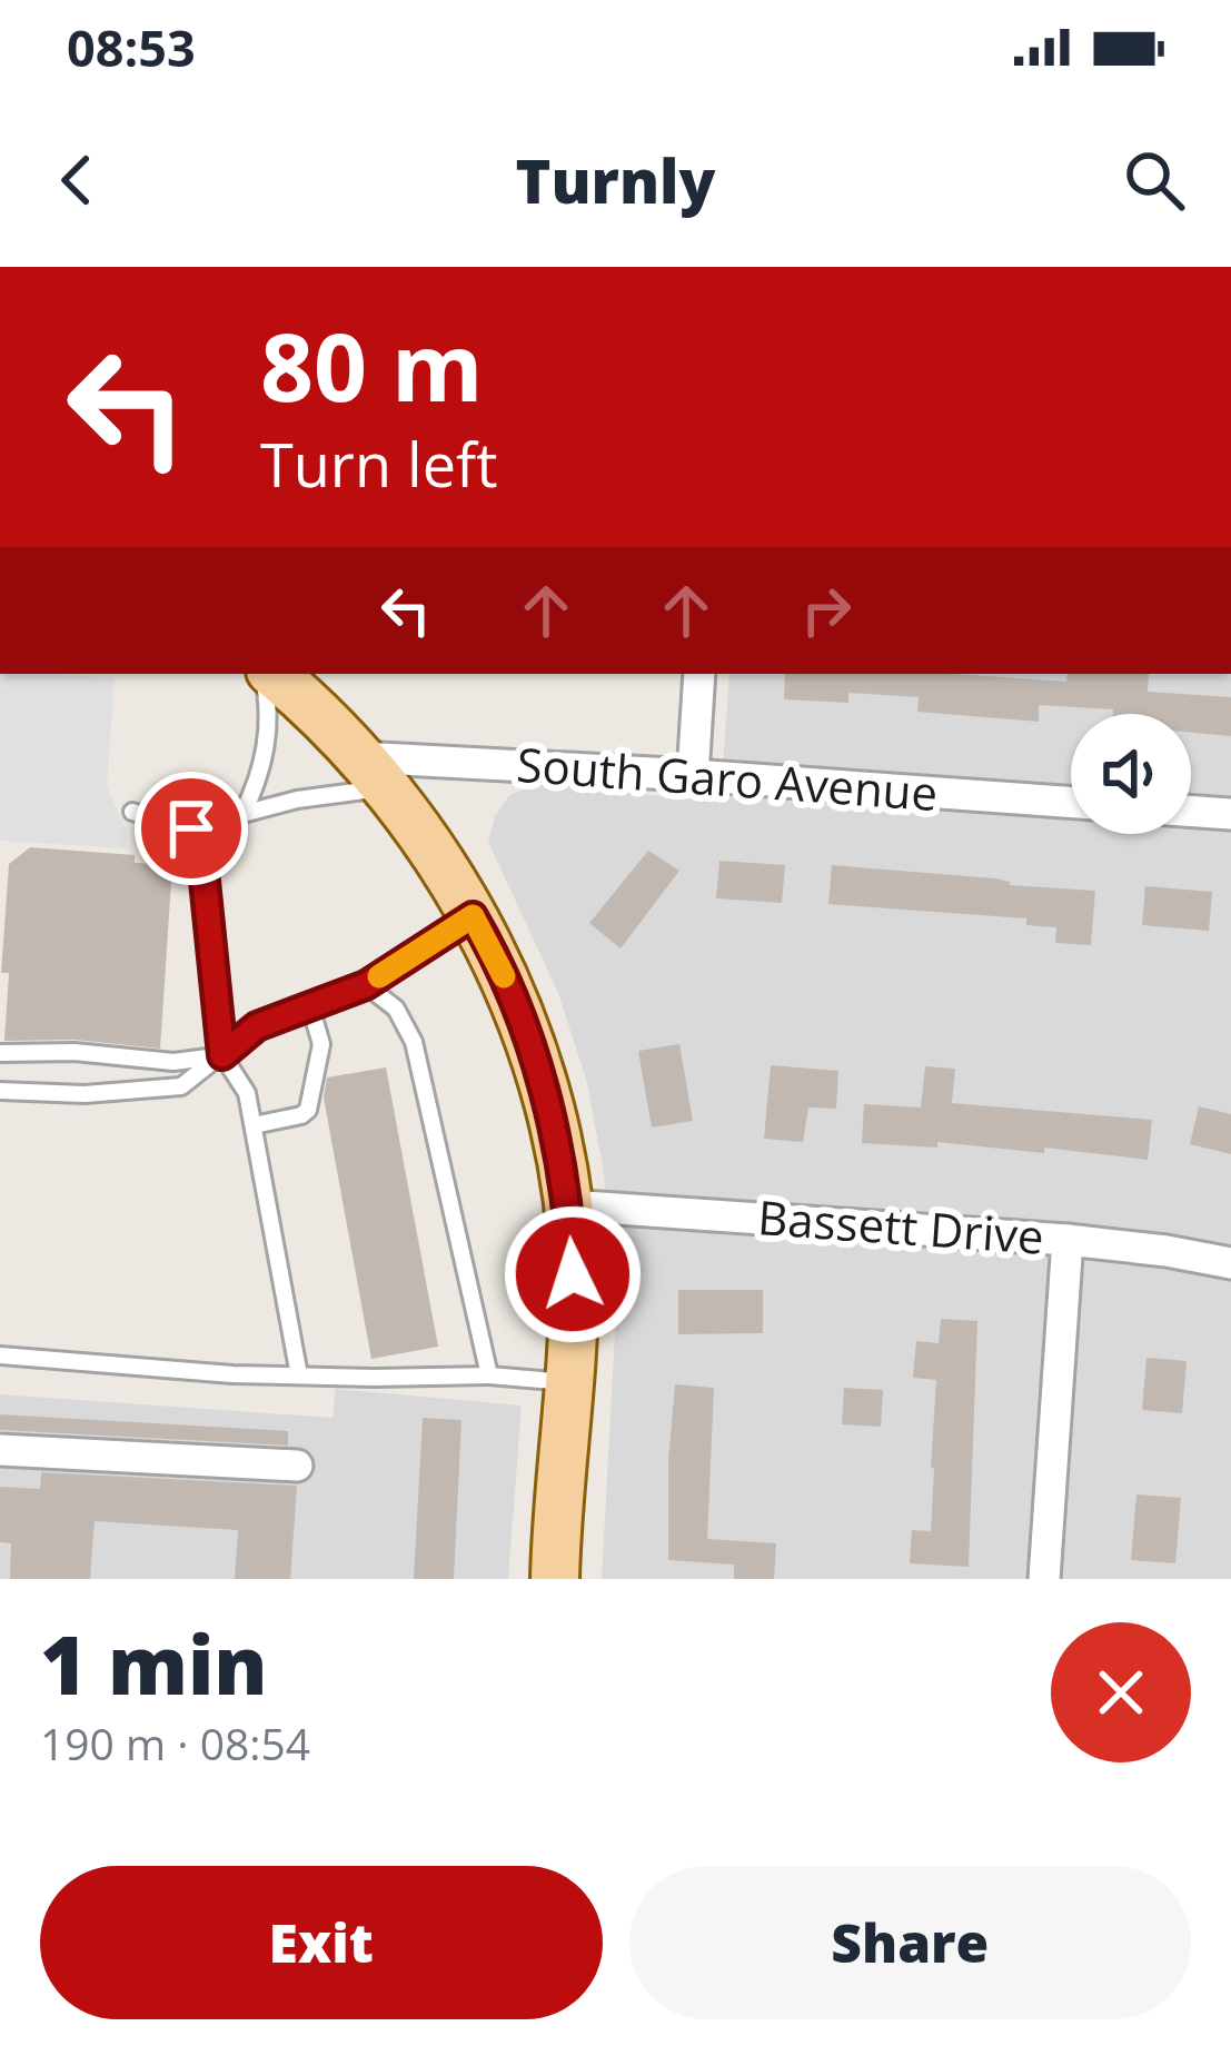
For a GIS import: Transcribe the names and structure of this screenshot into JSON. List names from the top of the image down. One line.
{"streets":{"street":["South Garo Avenue","Bassett Drive"]},"page":{"status":"08:53","header":"Turnly","turn":["80 m","Turn left"],"heading":["1 min","190 m · 08:54"],"buttons":["Exit","Share"]}}
